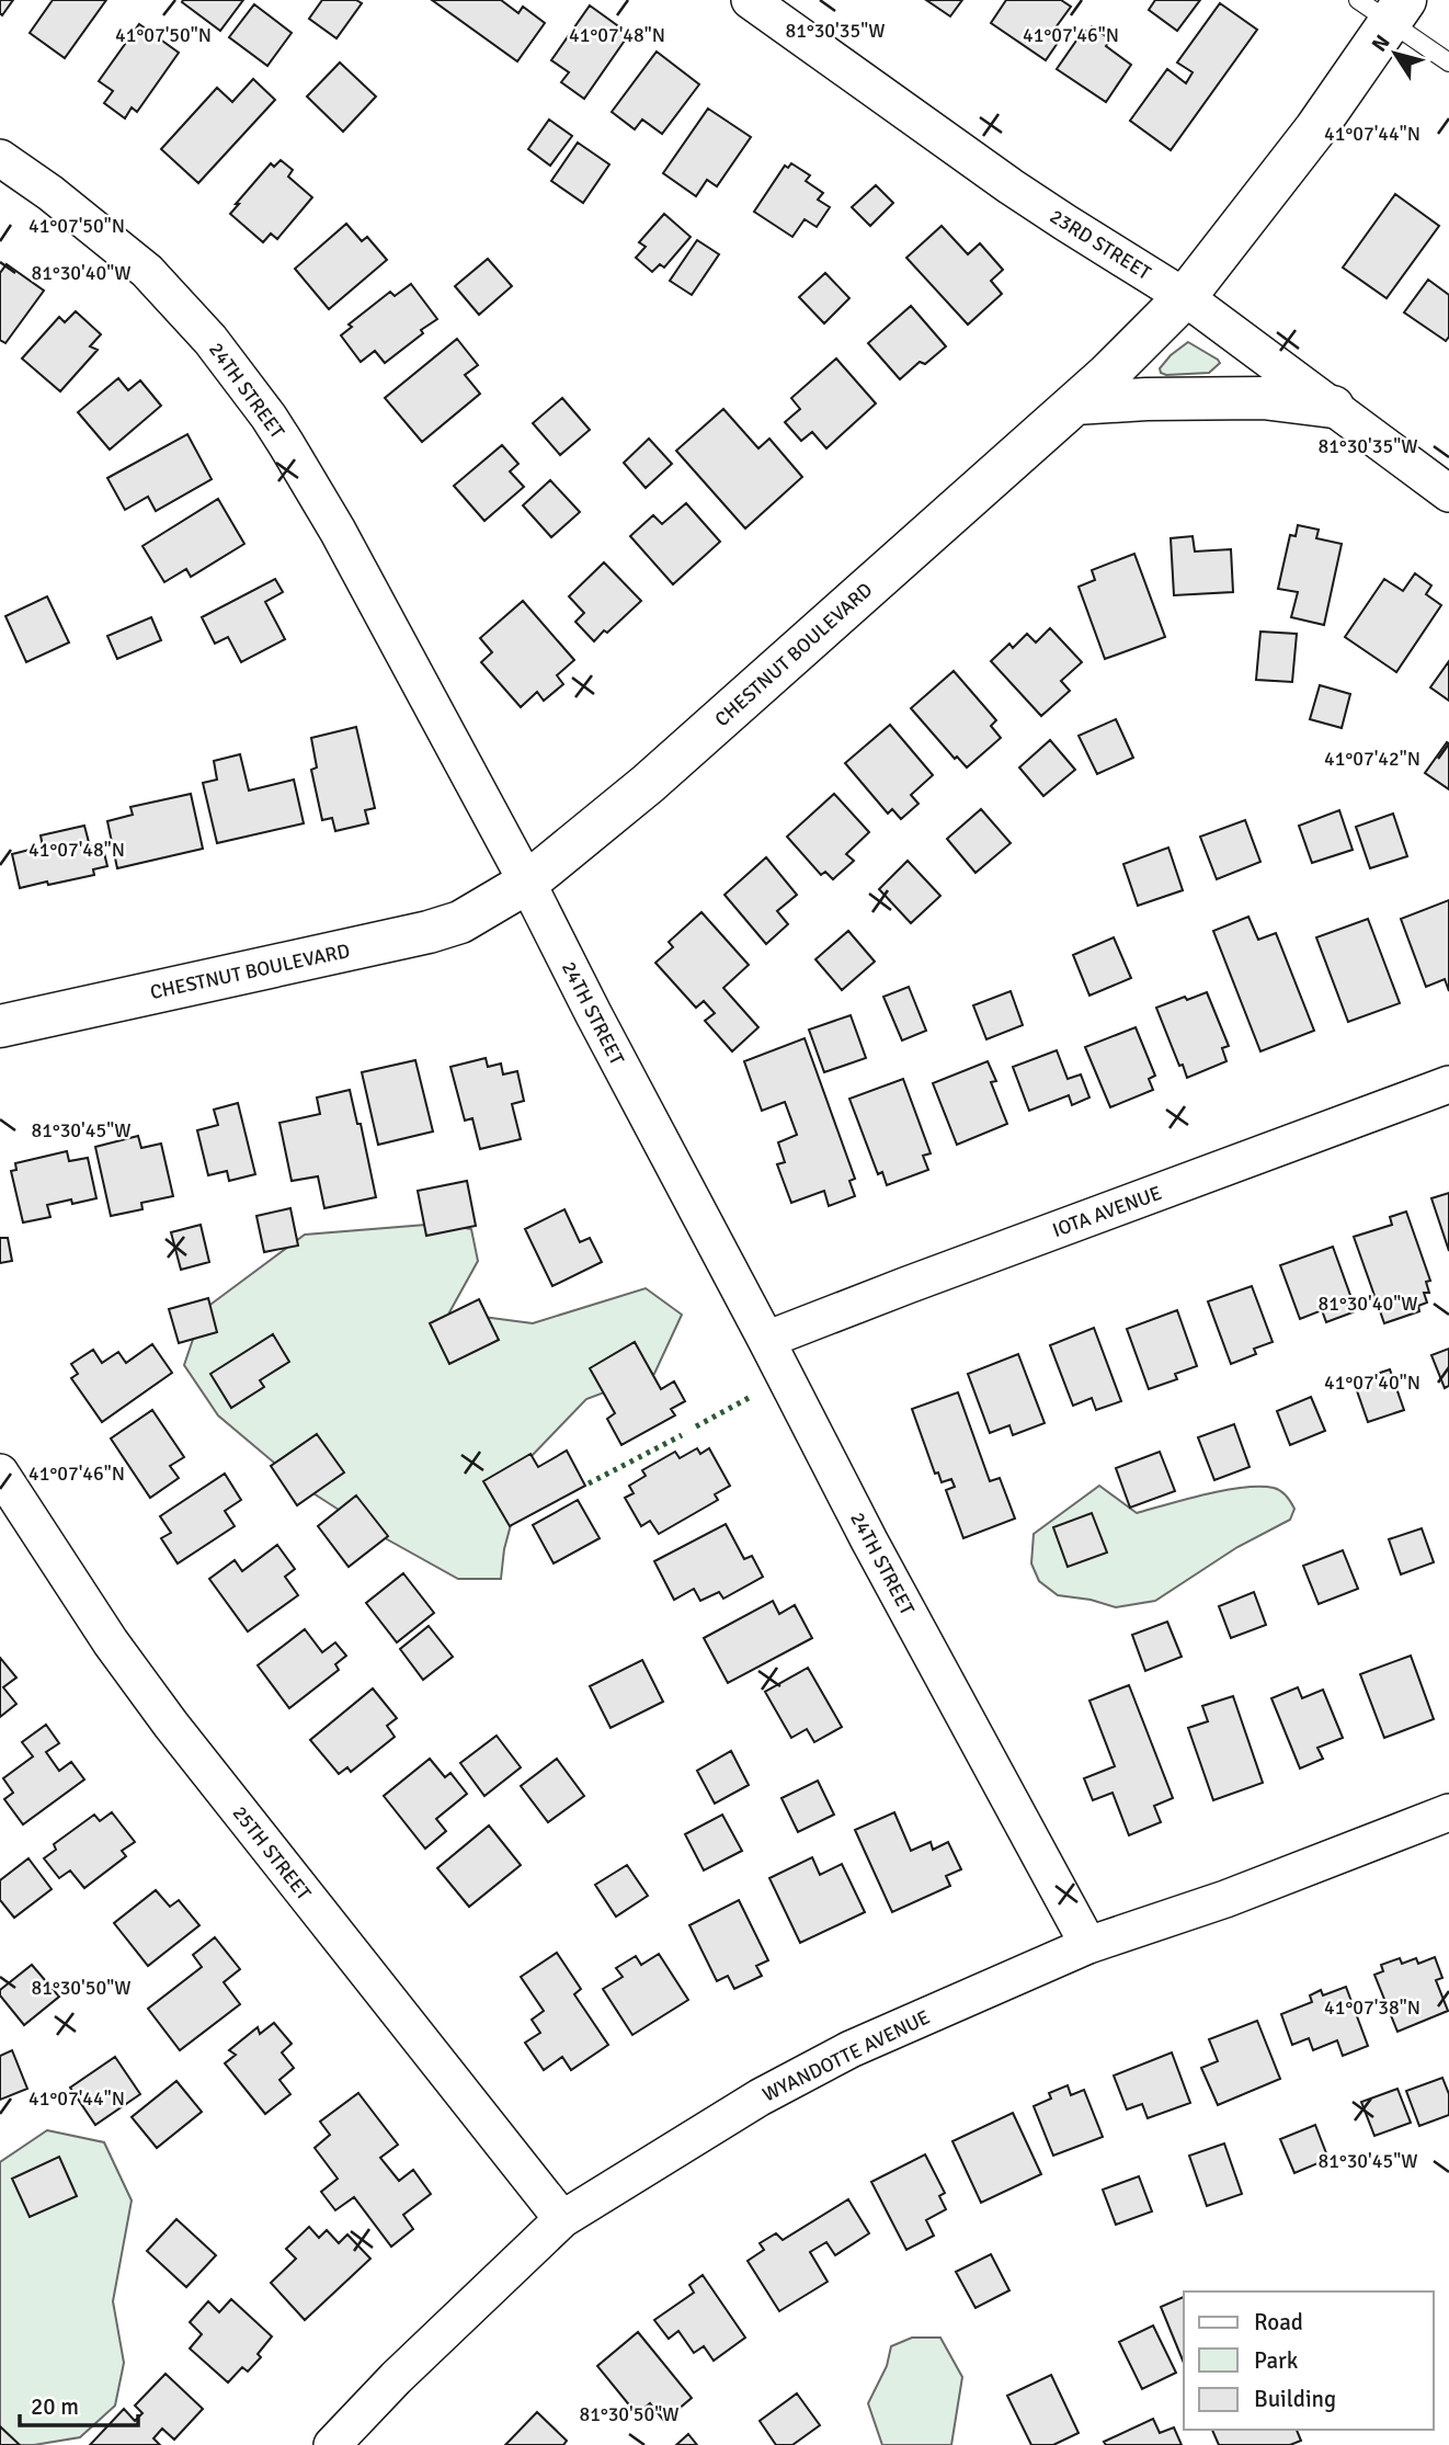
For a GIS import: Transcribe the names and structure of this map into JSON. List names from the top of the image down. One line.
{"streets":{"street":["23RD STREET","24TH STREET","CHESTNUT BOULEVARD","IOTA AVENUE","25TH STREET","WYANDOTTE AVENUE"]},"crossings":[["23RD STREET","CHESTNUT BOULEVARD"],["24TH STREET","CHESTNUT BOULEVARD"],["24TH STREET","IOTA AVENUE"],["24TH STREET","WYANDOTTE AVENUE"],["25TH STREET","WYANDOTTE AVENUE"]],"legend":["Road","Park","Building"],"scale_bar":"20 m","north":"top left","coordinates":["81°30'35\"W","41°07'50\"N","41°07'48\"N","41°07'46\"N","41°07'44\"N","81°30'40\"W","41°07'42\"N","81°30'45\"W","41°07'40\"N","81°30'50\"W","41°07'38\"N"]}
